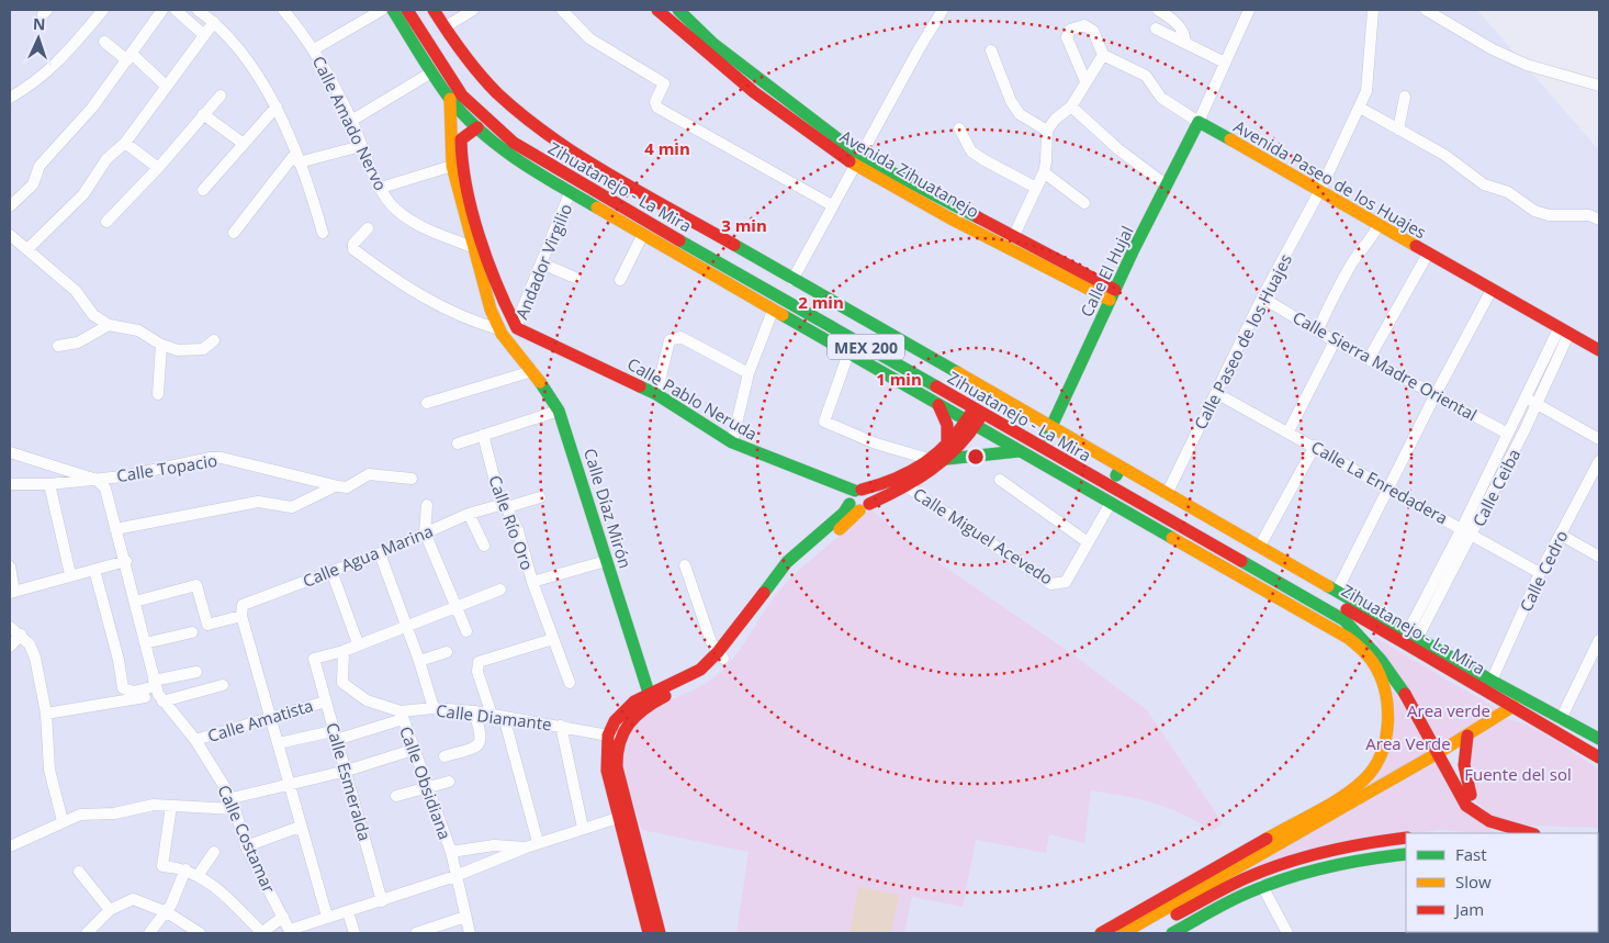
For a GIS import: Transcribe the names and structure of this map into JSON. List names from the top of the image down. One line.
{"streets":{"main road":["Avenida Zihuatanejo","Avenida Paseo de los Huajes","Zihuatanejo - La Mira","Calle El Hujal","MEX 200","Calle Pablo Neruda","Calle Díaz Mirón"],"street":["Calle Amado Nervo","Andador Virgilio","Calle Paseo de los Huajes","Calle Sierra Madre Oriental","Calle Topacio","Calle La Enredadera","Calle Ceiba","Calle Río Oro","Calle Miguel Acevedo","Calle Agua Marina","Calle Cedro","Calle Diamante","Calle Amatista","Calle Esmeralda","Calle Obsidiana","Calle Costamar"]},"crossings":[["Calle Amado Nervo","Calle Díaz Mirón"],["Avenida Zihuatanejo","Calle El Hujal"],["Avenida Paseo de los Huajes","Calle El Hujal"],["Avenida Paseo de los Huajes","Calle Paseo de los Huajes"],["Avenida Paseo de los Huajes","Calle Ceiba"],["Zihuatanejo - La Mira","Calle El Hujal"],["Andador Virgilio","Calle Pablo Neruda"],["Calle Paseo de los Huajes","Calle Sierra Madre Oriental"],["Calle Paseo de los Huajes","Calle La Enredadera"],["Calle Sierra Madre Oriental","Calle Ceiba"],["Calle Topacio","Calle Costamar"],["Calle La Enredadera","Calle Ceiba"],["Calle La Enredadera","Calle Cedro"],["Calle Río Oro","Calle Agua Marina"],["Calle Diamante","Calle Esmeralda"],["Calle Diamante","Calle Obsidiana"],["Calle Amatista","Calle Esmeralda"],["Calle Amatista","Calle Costamar"]],"parks":["Area verde","Area Verde","Fuente del sol"],"legend":["Fast","Slow","Jam"],"north":"top","rings":["4 min","3 min","2 min","1 min"]}
